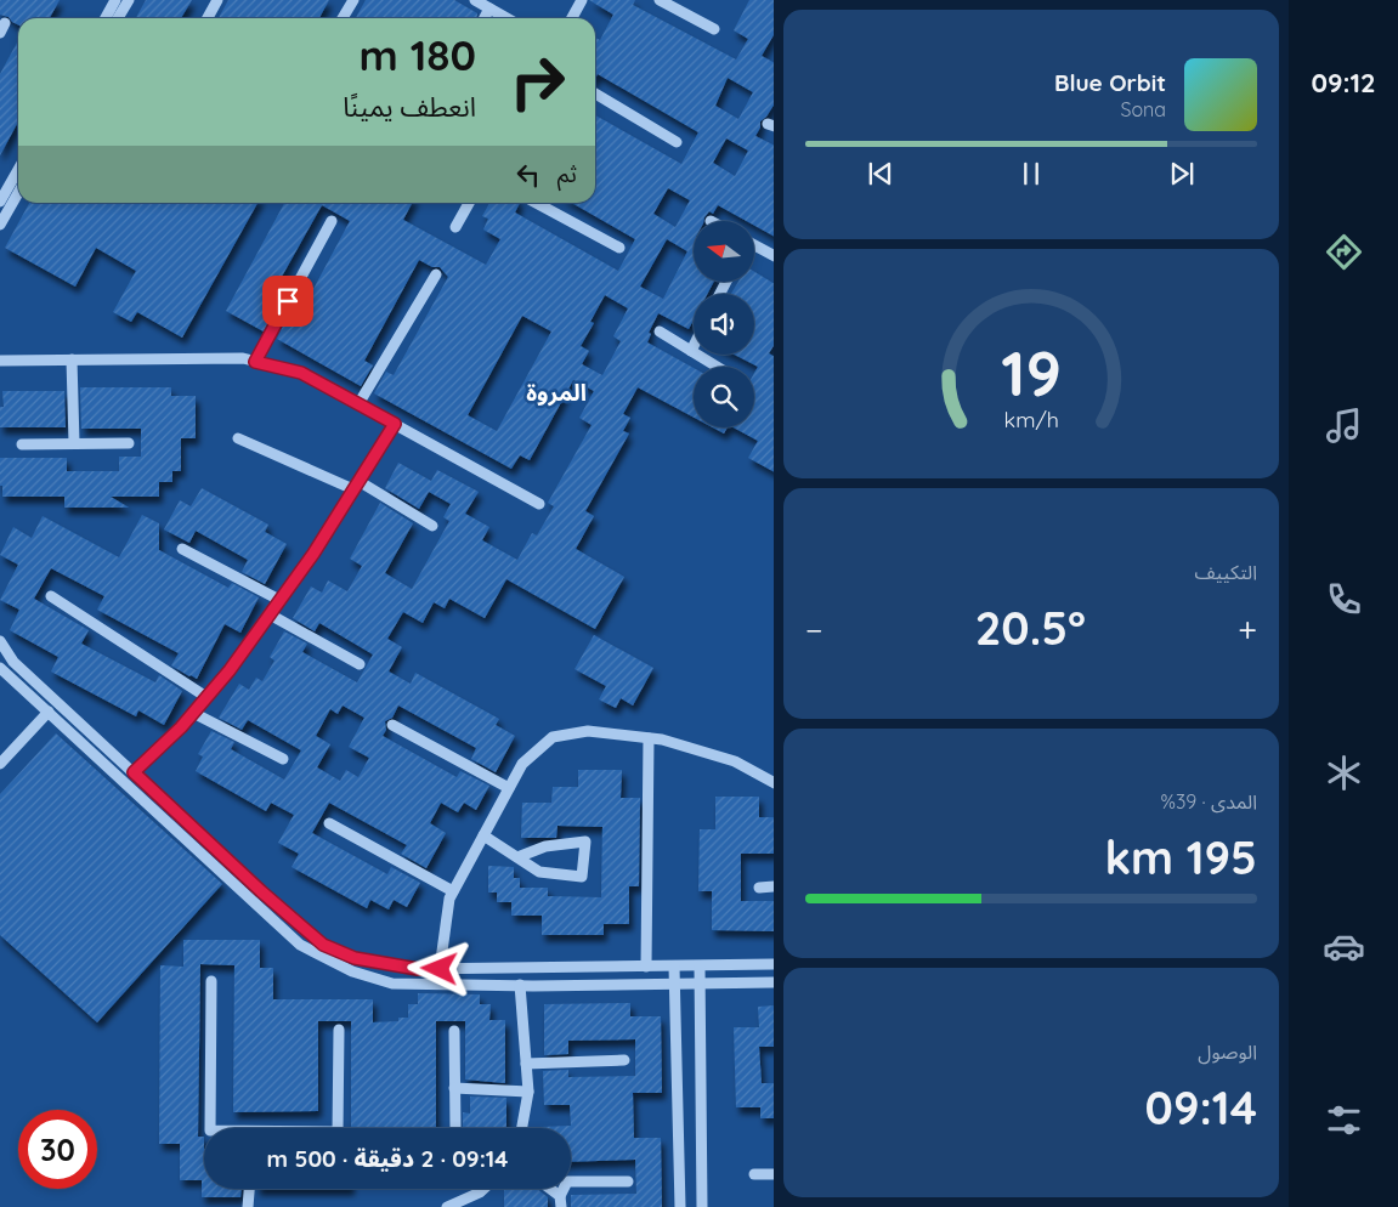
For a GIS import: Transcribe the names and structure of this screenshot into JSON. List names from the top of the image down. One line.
{"districts":["المروة"],"north":"left","page":{"tabs":"09:12","turn":["180 m","انعطف يمينًا"],"song":["Blue Orbit","Sona"],"then":"ثم","tile":["التكييف",["المدى · 39%","195 km"],["الوصول","09:14"]],"heat":["−","20.5°","+"],"limit":"30","trip":"09:14 · 2 دقيقة · 500 m","gauge":["19","km/h"]}}
